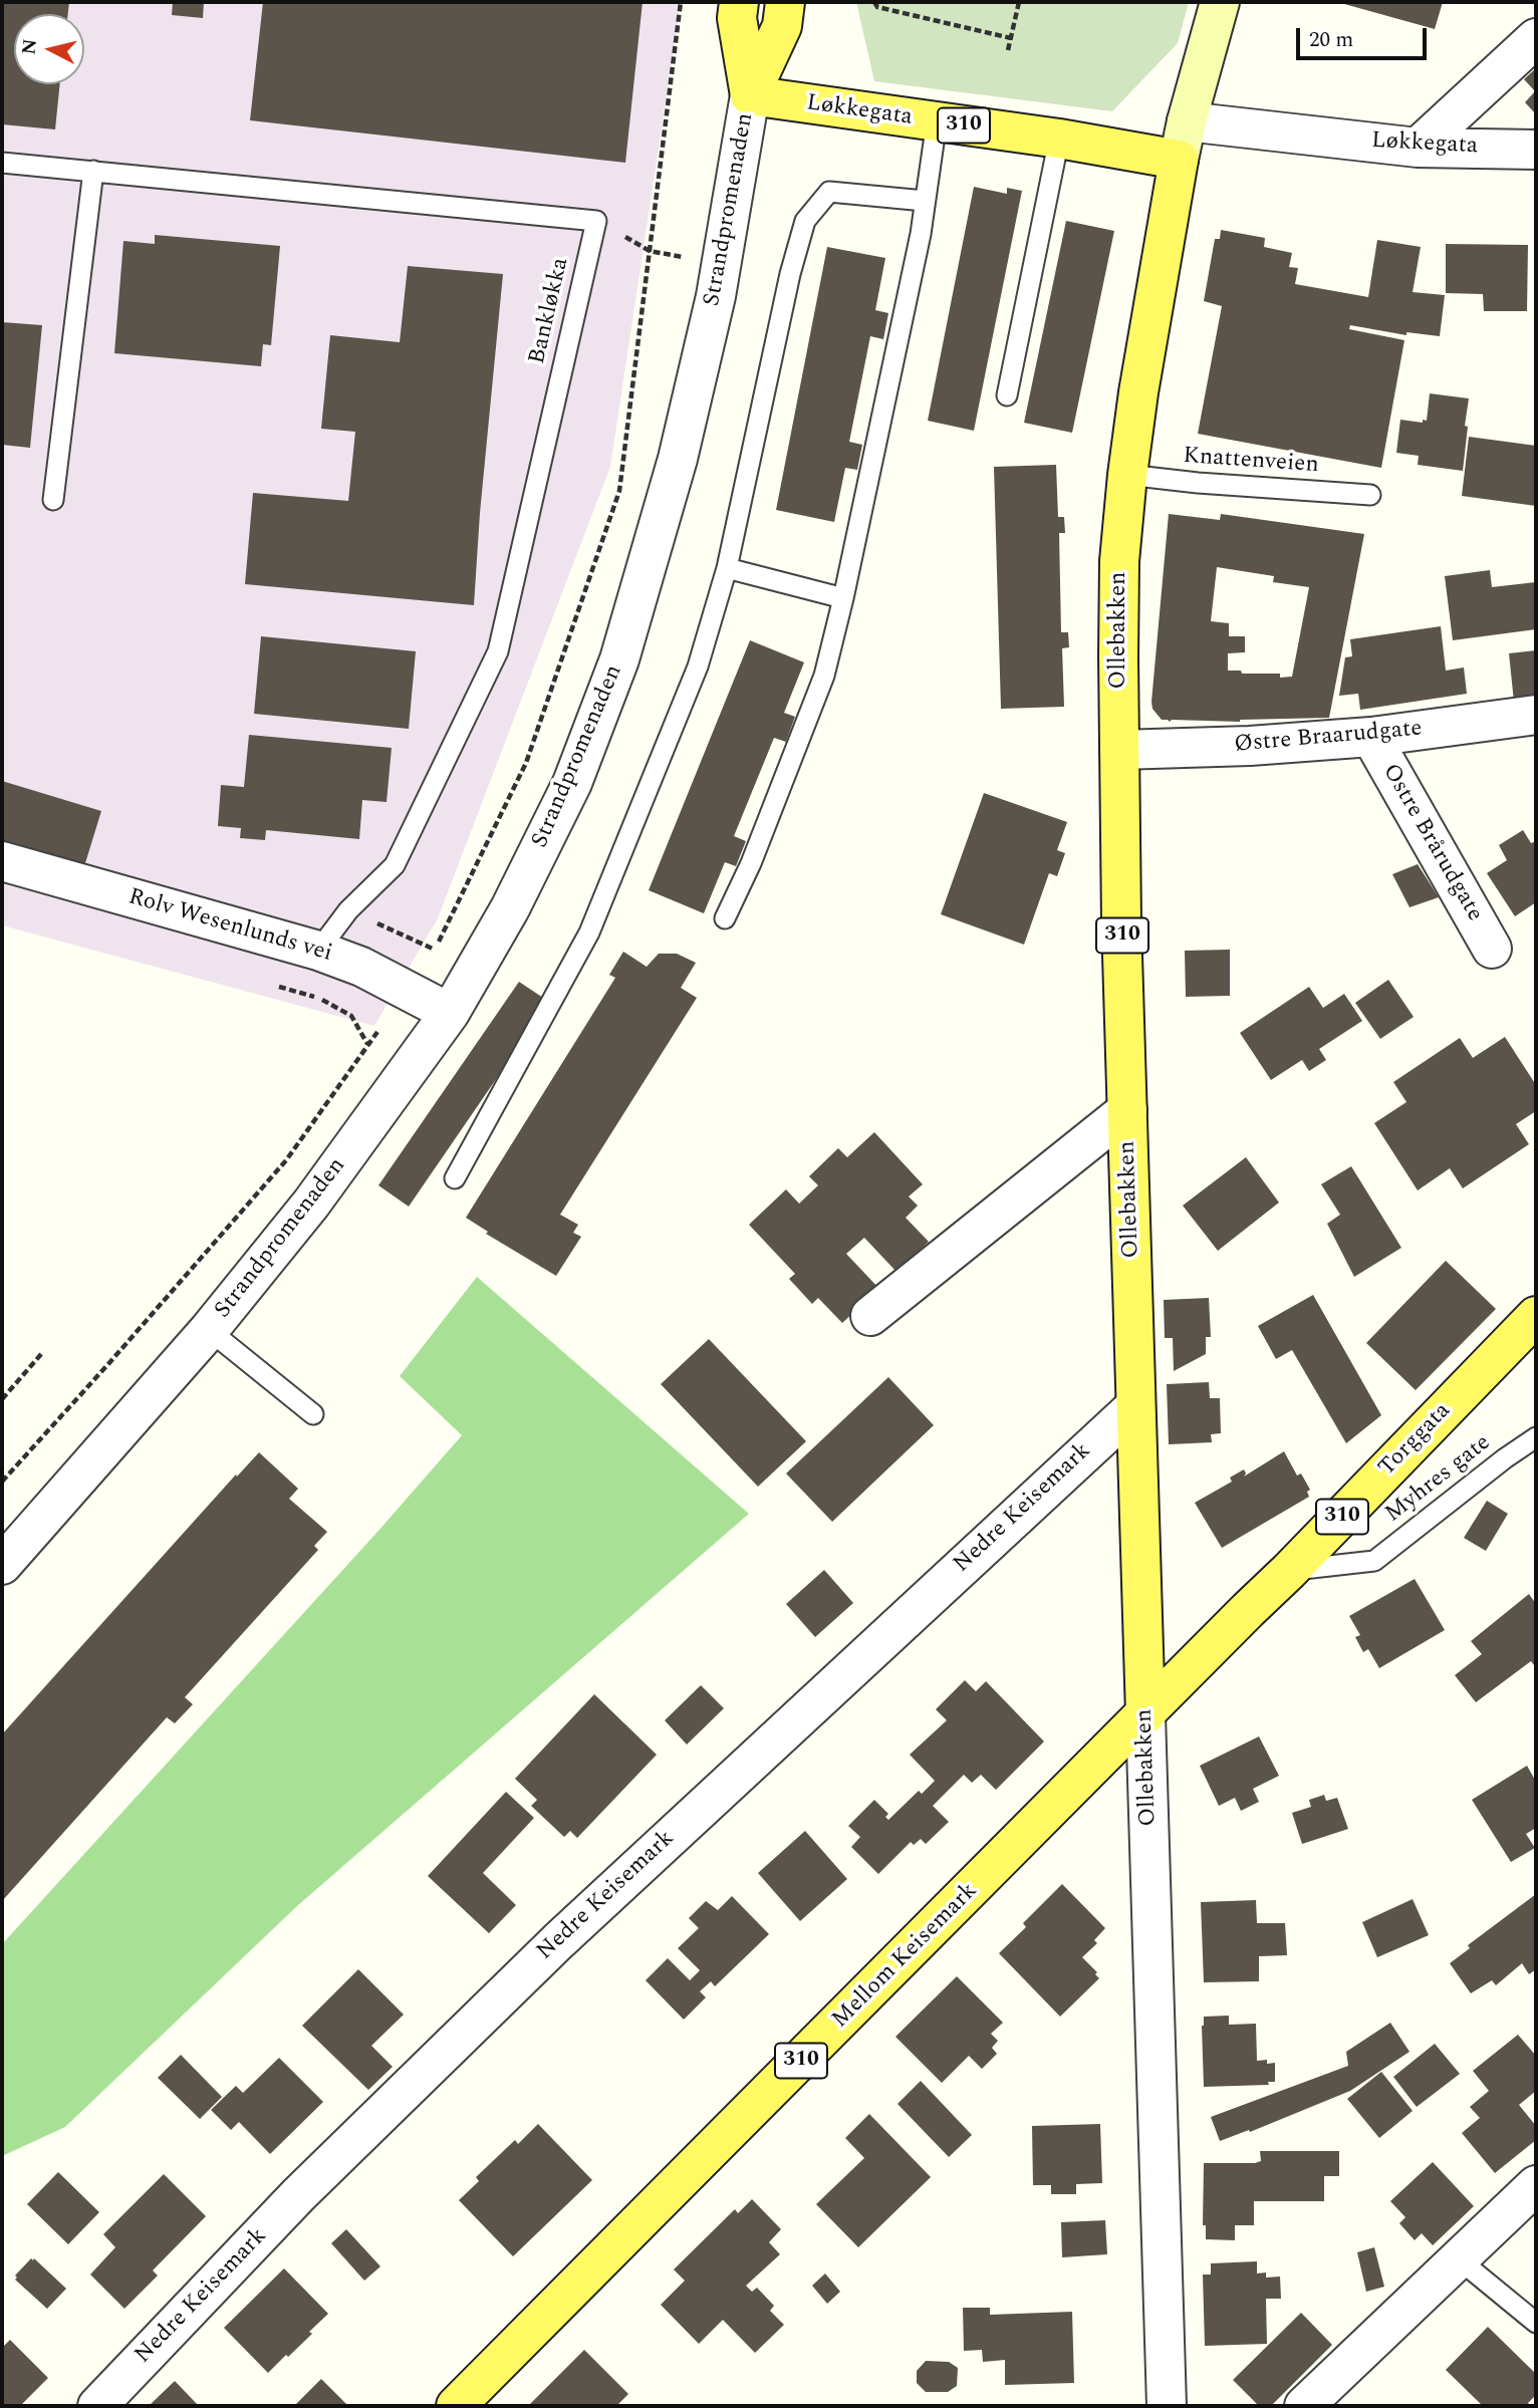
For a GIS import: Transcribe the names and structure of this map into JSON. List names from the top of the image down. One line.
{"streets":{"main road":["Løkkegata","310","Strandpromenaden","Ollebakken","Torggata","Mellom Keisemark"],"street":["Østre Braarudgate","Ostre Brårudgate","Rolv Wesenlunds vei","Nedre Keisemark"],"lane":["Bankløkka","Knattenveien","Myhres gate"]},"crossings":[["Løkkegata","Strandpromenaden"],["Løkkegata","Ollebakken"],["Strandpromenaden","Rolv Wesenlunds vei"],["Bankløkka","Rolv Wesenlunds vei"],["Knattenveien","Ollebakken"],["Ollebakken","Østre Braarudgate"],["Ollebakken","Torggata"],["Ollebakken","Nedre Keisemark"],["Ollebakken","Mellom Keisemark"],["Østre Braarudgate","Ostre Brårudgate"],["Torggata","Myhres gate"],["Torggata","Mellom Keisemark"]],"scale_bar":"20 m","north":"left"}
